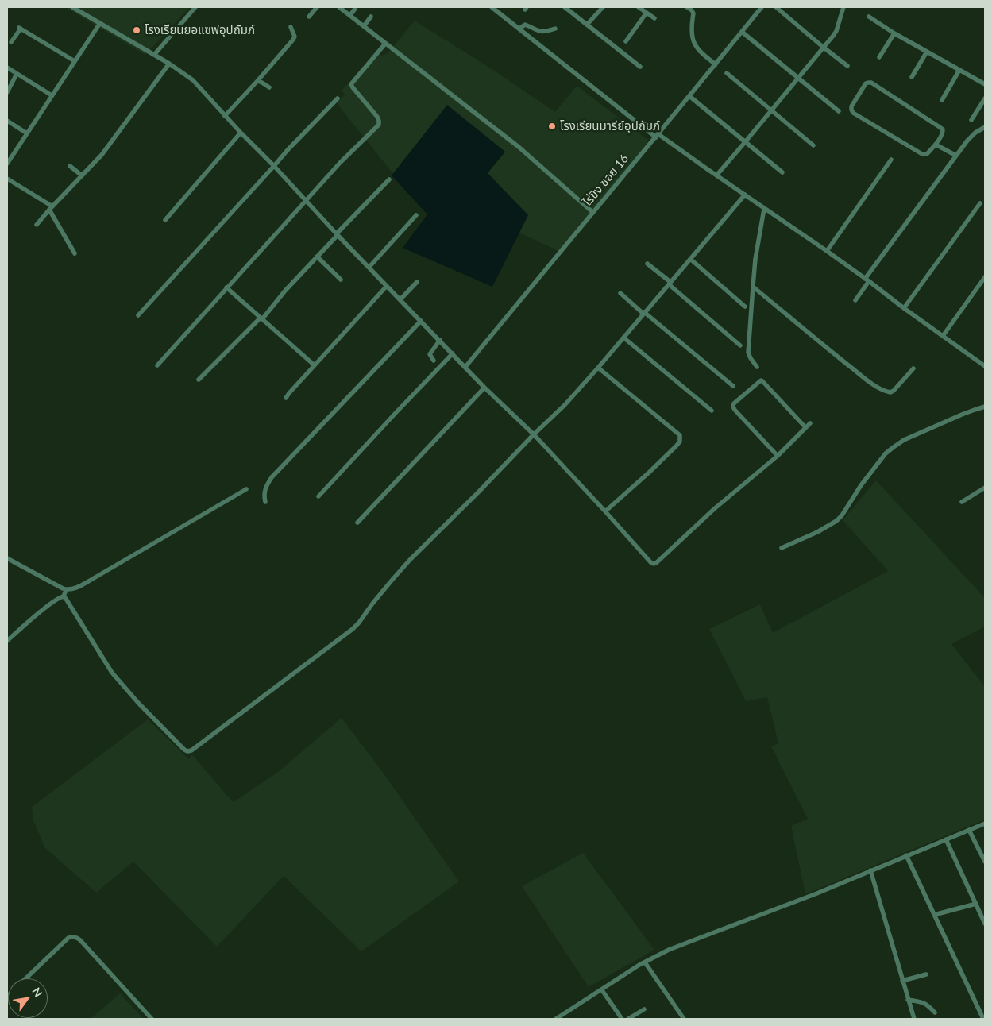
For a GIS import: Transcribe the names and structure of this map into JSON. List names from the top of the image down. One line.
{"streets":{"street":["ไร่ขิง ซอย 16"]},"places":["โรงเรียนยอแซฟอุปถัมภ์","โรงเรียนมารีย์อุปถัมภ์"],"north":"top right"}
